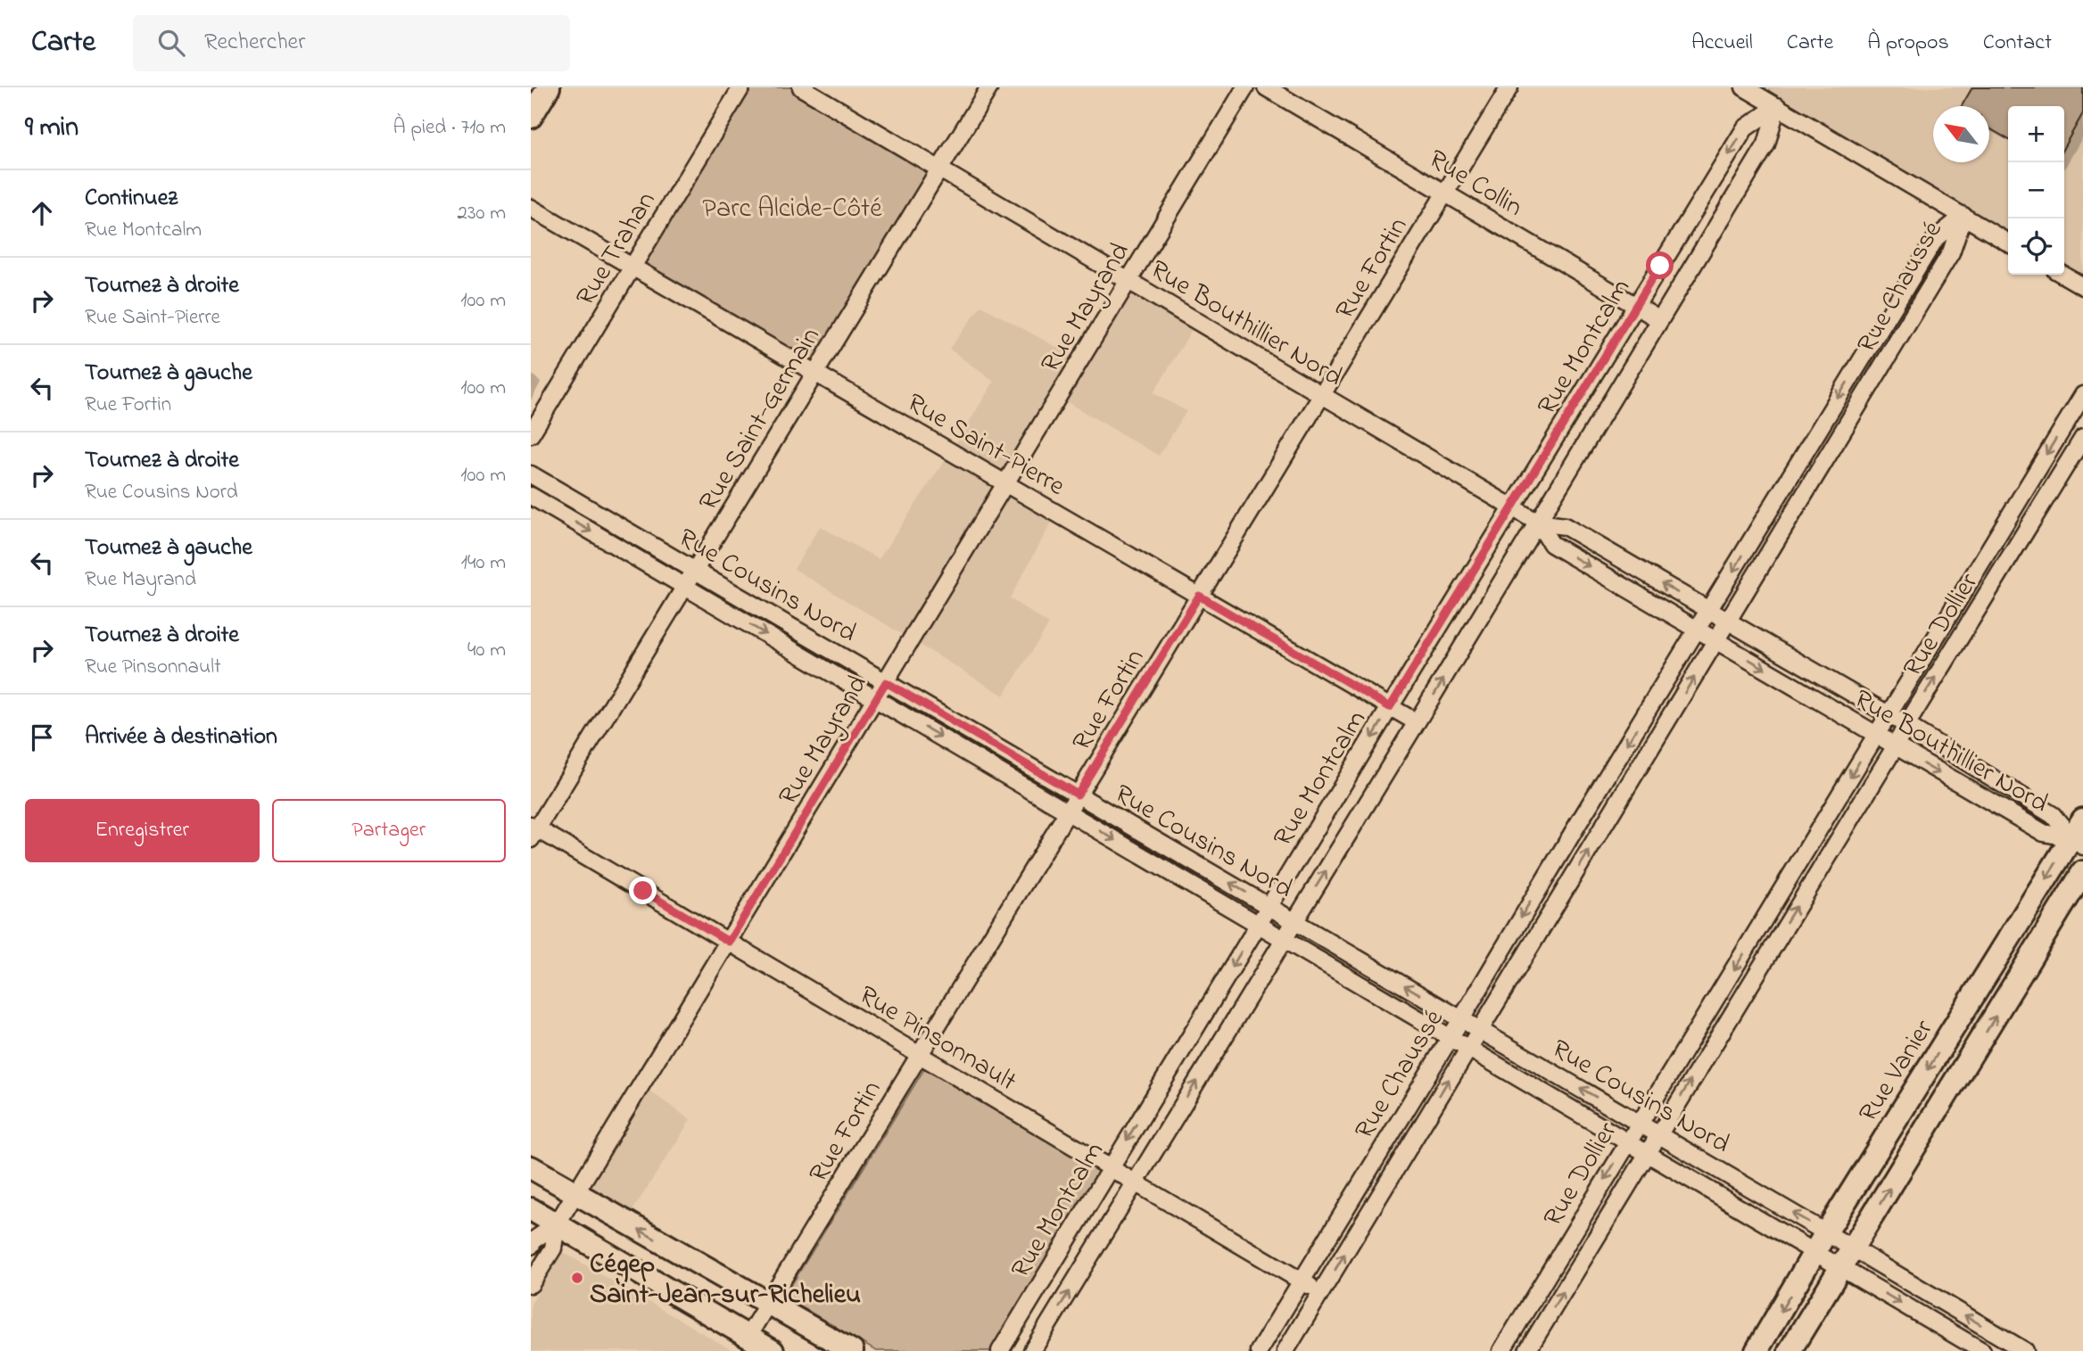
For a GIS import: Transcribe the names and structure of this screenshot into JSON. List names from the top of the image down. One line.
{"streets":{"street":["Rue Collin","Rue Trahan","Rue Fortin","Rue Chaussé","Rue Mayrand","Rue Bouthillier Nord","Rue Montcalm","Rue Saint-Germain","Rue Saint-Pierre","Rue Cousins Nord","Rue Dollier","Rue Pinsonnault","Rue Vanier"]},"crossings":[["Rue Collin","Rue Fortin"],["Rue Collin","Rue Montcalm"],["Rue Trahan","Rue Saint-Pierre"],["Rue Fortin","Rue Bouthillier Nord"],["Rue Fortin","Rue Saint-Pierre"],["Rue Fortin","Rue Cousins Nord"],["Rue Fortin","Rue Pinsonnault"],["Rue Chaussé","Rue Bouthillier Nord"],["Rue Chaussé","Rue Cousins Nord"],["Rue Chaussé","Rue Pinsonnault"],["Rue Mayrand","Rue Bouthillier Nord"],["Rue Mayrand","Rue Saint-Pierre"],["Rue Mayrand","Rue Cousins Nord"],["Rue Mayrand","Rue Pinsonnault"],["Rue Bouthillier Nord","Rue Montcalm"],["Rue Bouthillier Nord","Rue Saint-Germain"],["Rue Bouthillier Nord","Rue Dollier"],["Rue Bouthillier Nord","Rue Vanier"],["Rue Montcalm","Rue Saint-Pierre"],["Rue Montcalm","Rue Cousins Nord"],["Rue Montcalm","Rue Pinsonnault"],["Rue Saint-Germain","Rue Saint-Pierre"],["Rue Saint-Germain","Rue Cousins Nord"],["Rue Saint-Germain","Rue Pinsonnault"],["Rue Cousins Nord","Rue Dollier"],["Rue Cousins Nord","Rue Vanier"]],"parks":["Parc Alcide-Côté"],"places":["Cégep Saint-Jean-sur-Richelieu"],"north":"top left","page":{"header":"Carte","search":"Rechercher","nav":["Accueil","Carte","À propos","Contact"],"heading":["9 min","À pied · 710 m"],"map_buttons":["+","−"],"list":[["Continuez","Rue Montcalm","230 m"],["Tournez à droite","Rue Saint-Pierre","100 m"],["Tournez à gauche","Rue Fortin","100 m"],["Tournez à droite","Rue Cousins Nord","100 m"],["Tournez à gauche","Rue Mayrand","140 m"],["Tournez à droite","Rue Pinsonnault","40 m"],"Arrivée à destination"],"buttons":["Enregistrer","Partager"]}}
